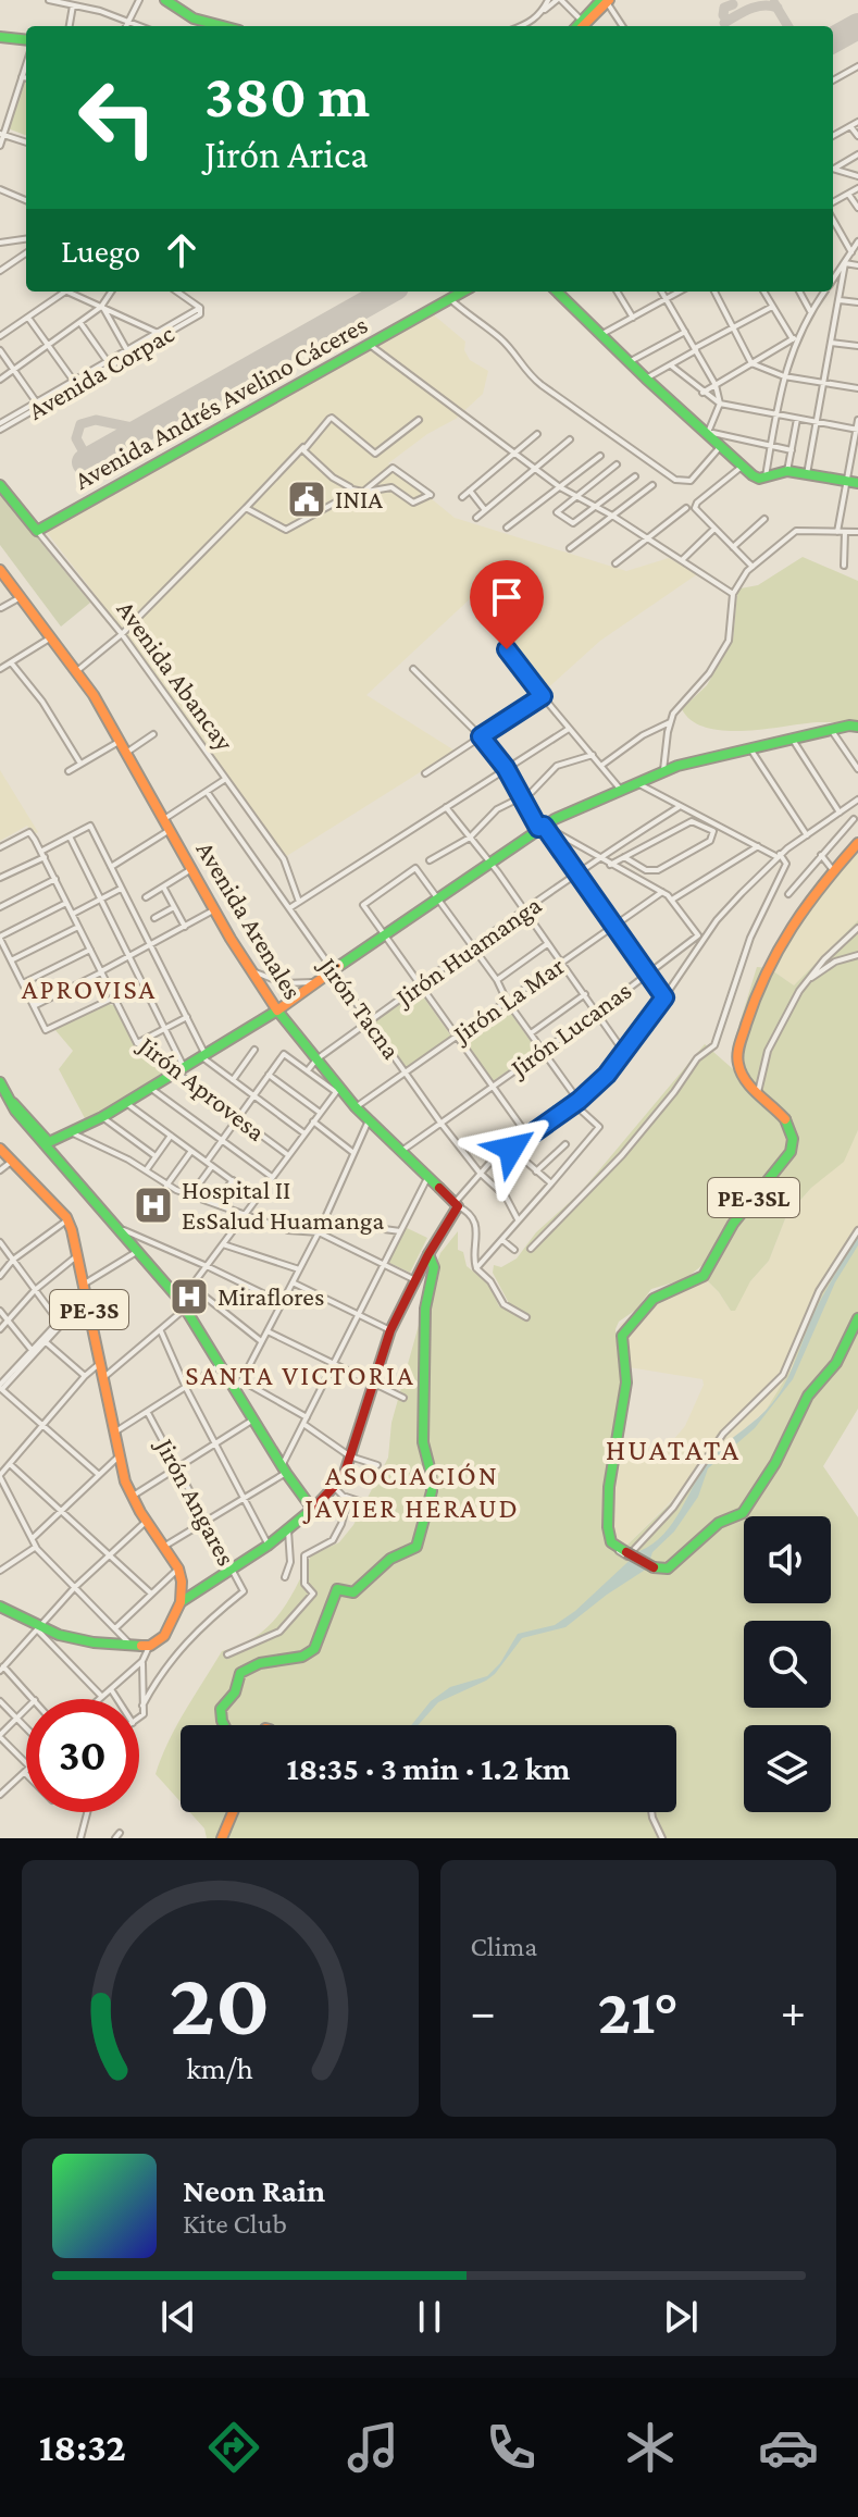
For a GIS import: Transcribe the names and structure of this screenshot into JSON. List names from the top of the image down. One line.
{"streets":{"main road":["Avenida Andrés Avelino Cáceres","Avenida Abancay","Avenida Arenales","PE-3SL","PE-3S"],"street":["Avenida Corpac","Jirón Huamanga","Jirón La Mar","Jirón Tacna","Jirón Lucanas","Jirón Aprovesa","Jirón Angares"]},"crossings":[["Avenida Andrés Avelino Cáceres","Avenida Abancay"],["Avenida Arenales","Jirón Huamanga"],["Avenida Arenales","Jirón La Mar"],["Avenida Arenales","Jirón Lucanas"],["Jirón Huamanga","Jirón Tacna"],["Jirón La Mar","Jirón Tacna"],["Jirón Tacna","Jirón Lucanas"]],"districts":["APROVISA","SANTA VICTORIA","HUATATA","ASOCIACIÓN JAVIER HERAUD"],"places":{"public building":["INIA"],"hospital":["Hospital II EsSalud Huamanga","Miraflores"]},"page":{"turn":["380 m","Jirón Arica"],"then":"Luego","limit":"30","trip":"18:35 · 3 min · 1.2 km","tile":"Clima","heat":["−","21°","+"],"song":["Neon Rain","Kite Club"],"tabs":"18:32","gauge":["20","km/h"]}}
